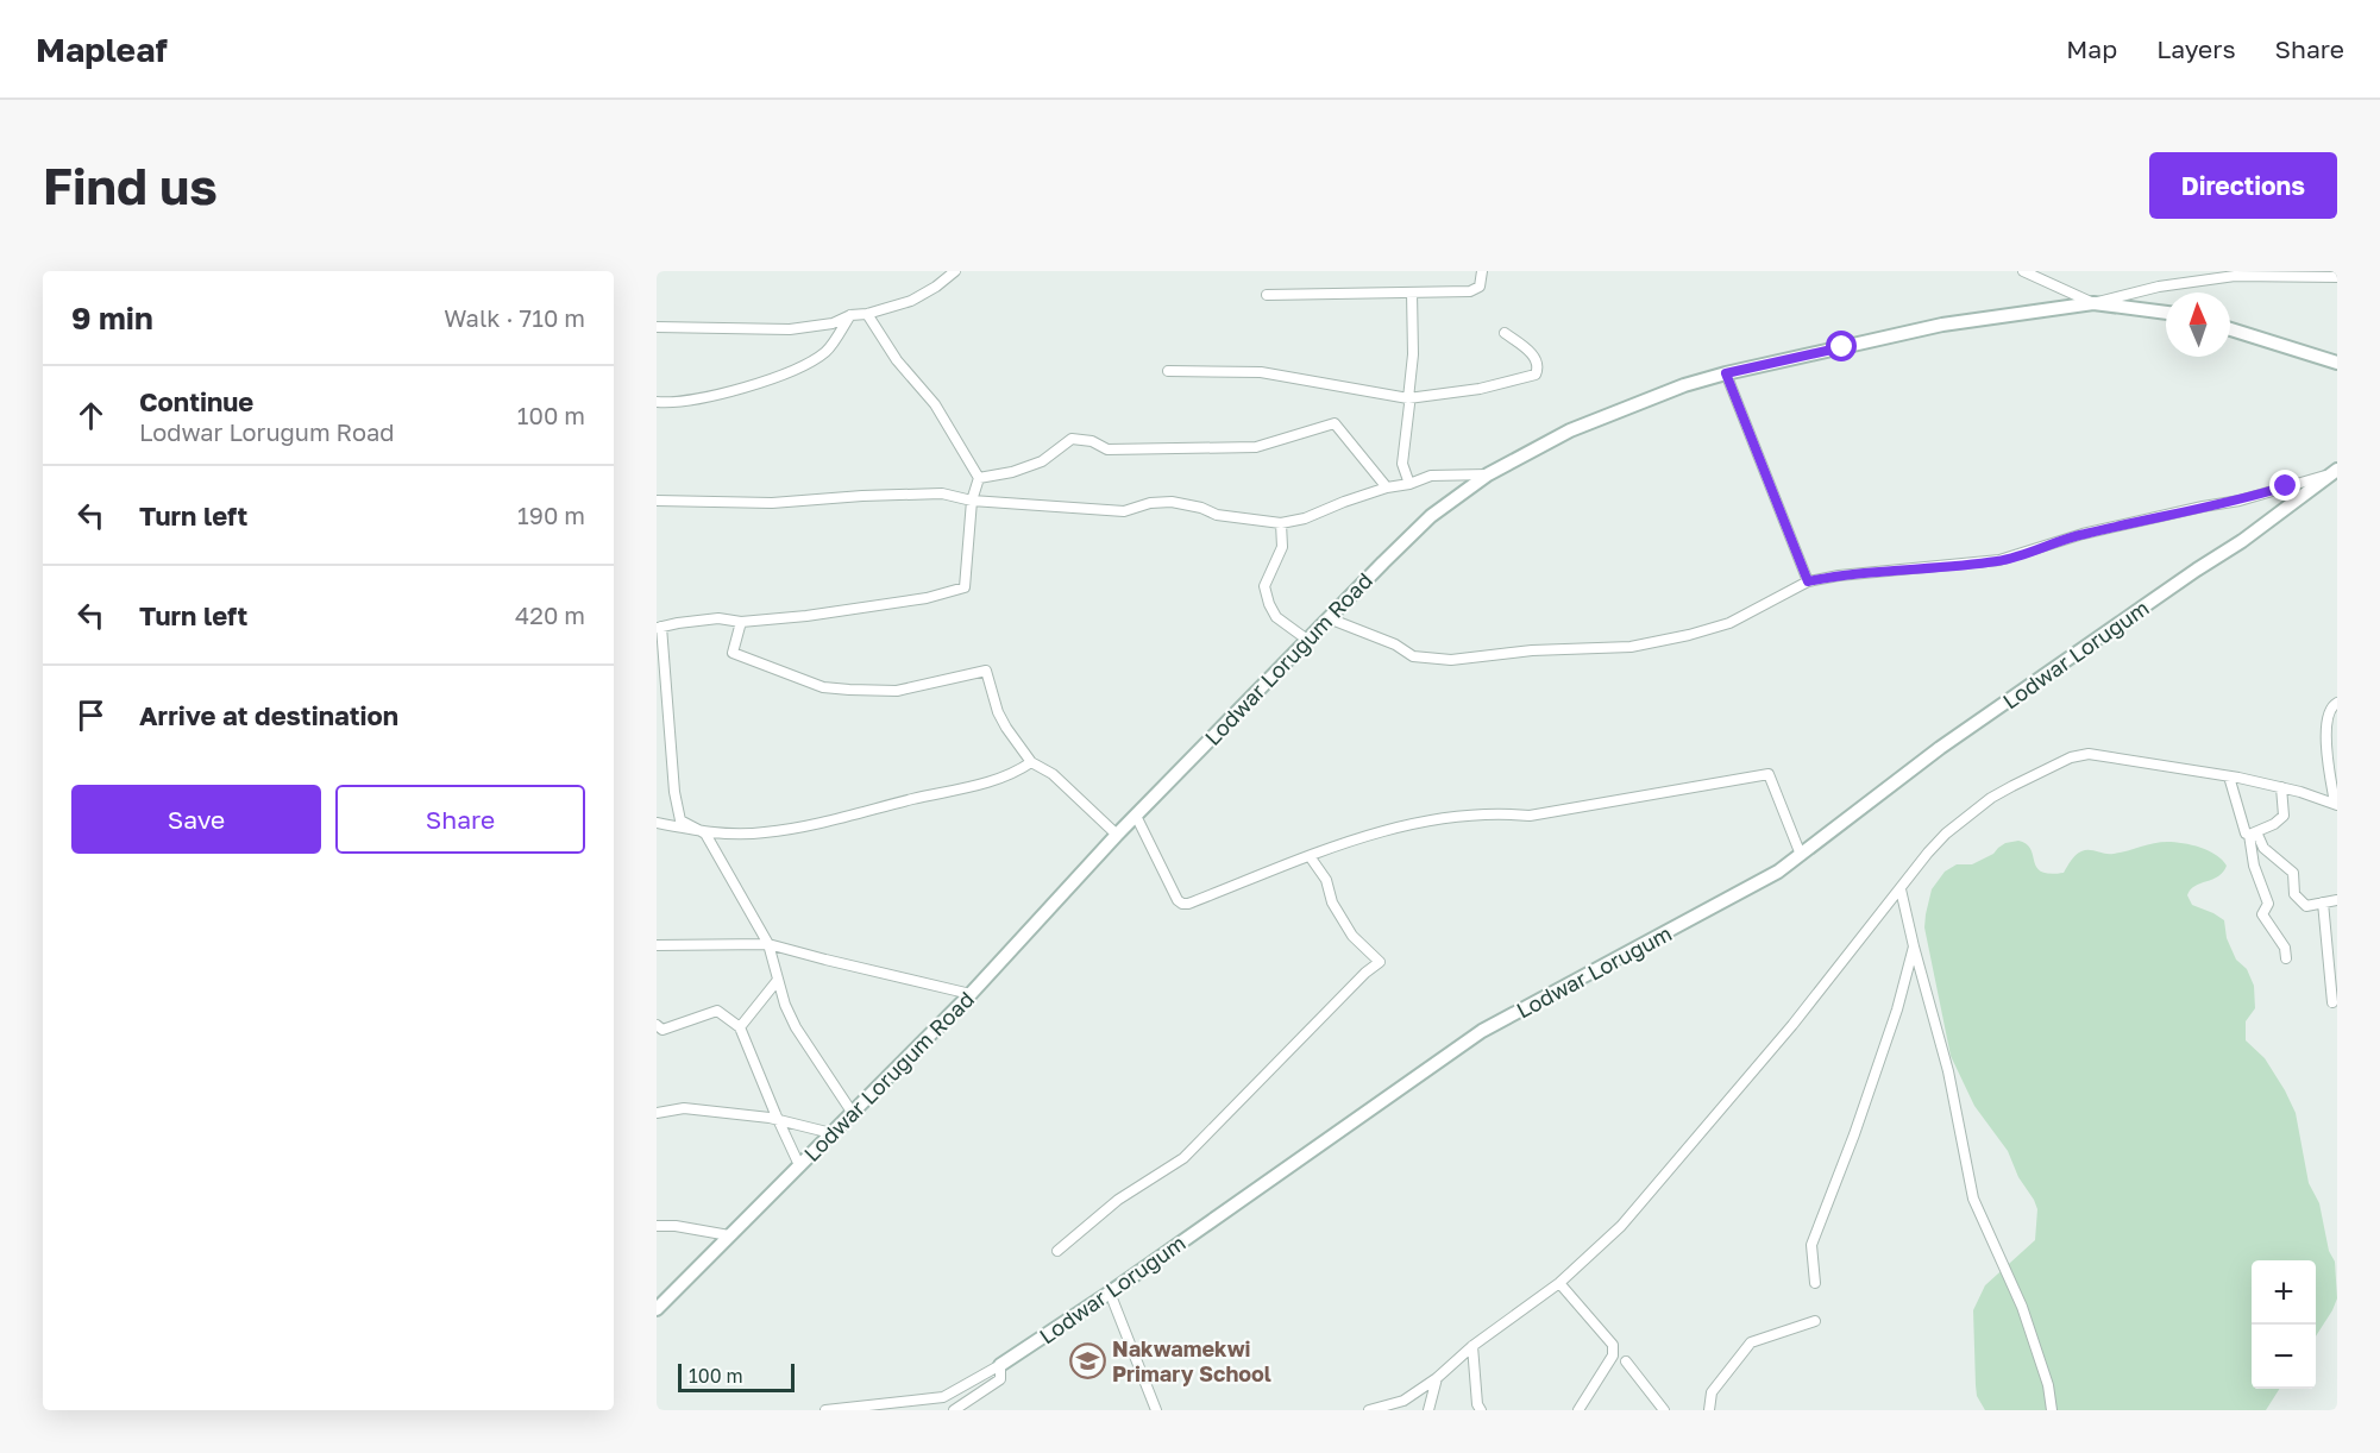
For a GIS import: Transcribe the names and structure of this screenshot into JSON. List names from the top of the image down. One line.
{"streets":{"main road":["Lodwar Lorugum","Lodwar Lorugum Road"]},"places":{"school or university":["Nakwamekwi Primary School"]},"scale_bar":"100 m","north":"top","page":{"header":"Mapleaf","nav":["Map","Layers","Share"],"buttons":["Directions",["Save","Share"]],"title":"Find us","heading":["9 min","Walk · 710 m"],"list":[["Continue","Lodwar Lorugum Road","100 m"],["Turn left","190 m"],["Turn left","420 m"],"Arrive at destination"],"map_buttons":["+","−"],"scale":"100 m"}}
